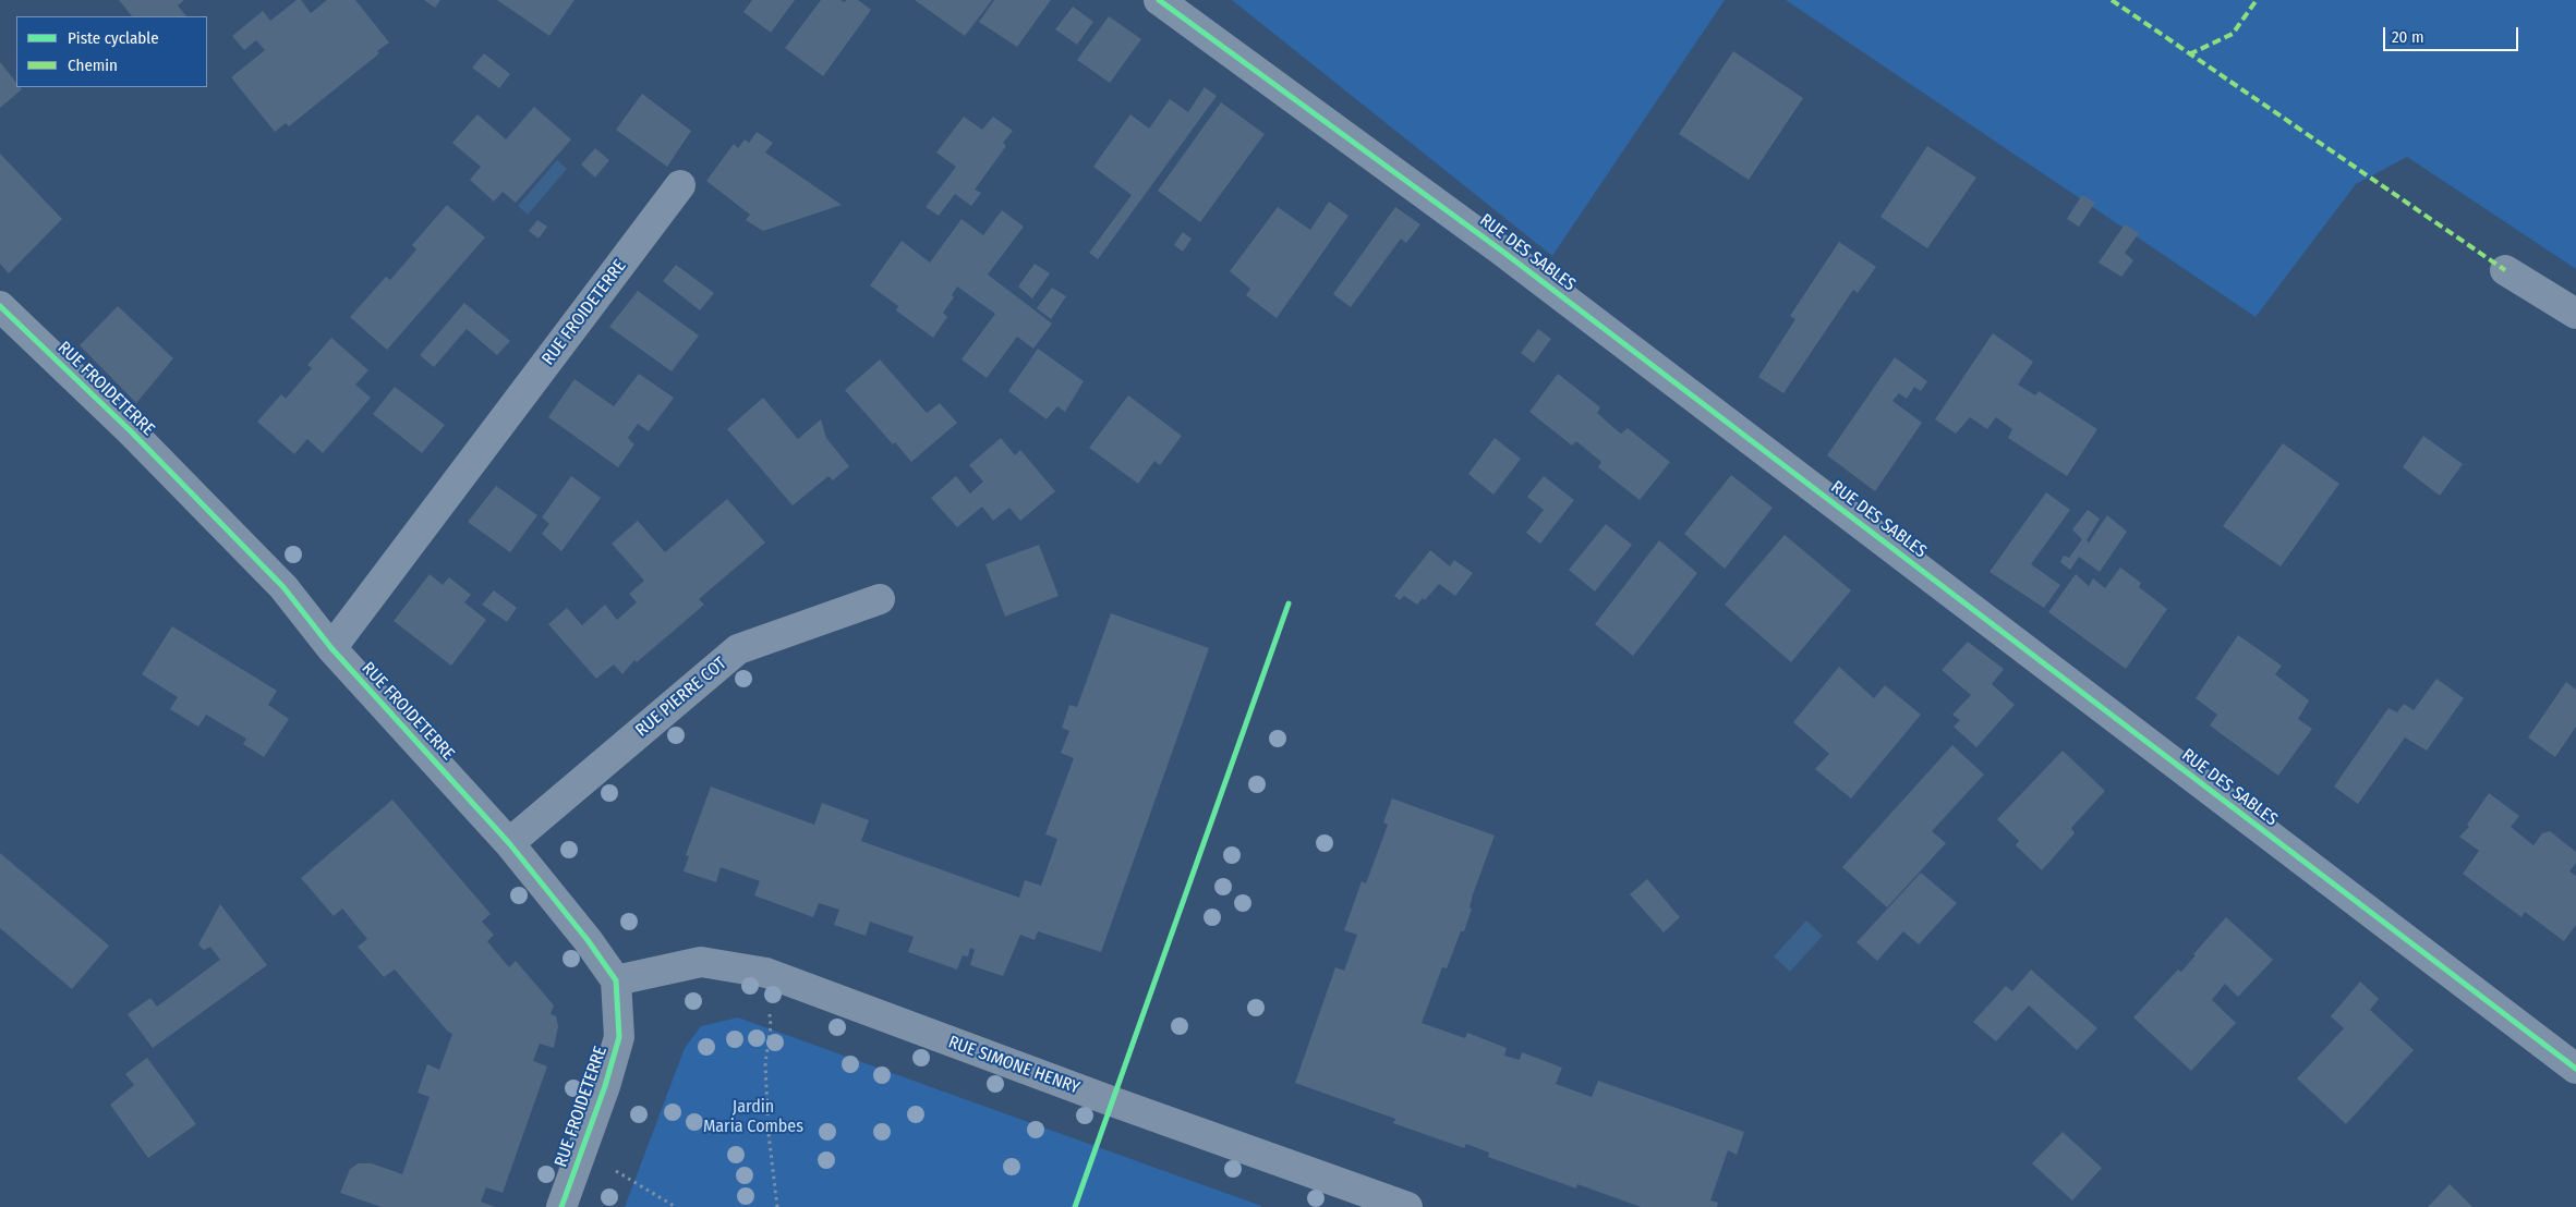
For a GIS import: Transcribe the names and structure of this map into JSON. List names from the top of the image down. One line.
{"streets":{"street":["RUE DES SABLES","RUE FROIDETERRE","RUE PIERRE COT","RUE SIMONE HENRY"]},"crossings":[["RUE FROIDETERRE","RUE PIERRE COT"],["RUE FROIDETERRE","RUE SIMONE HENRY"]],"parks":["Jardin Maria Combes"],"legend":["Piste cyclable","Chemin"],"scale_bar":"20 m"}
